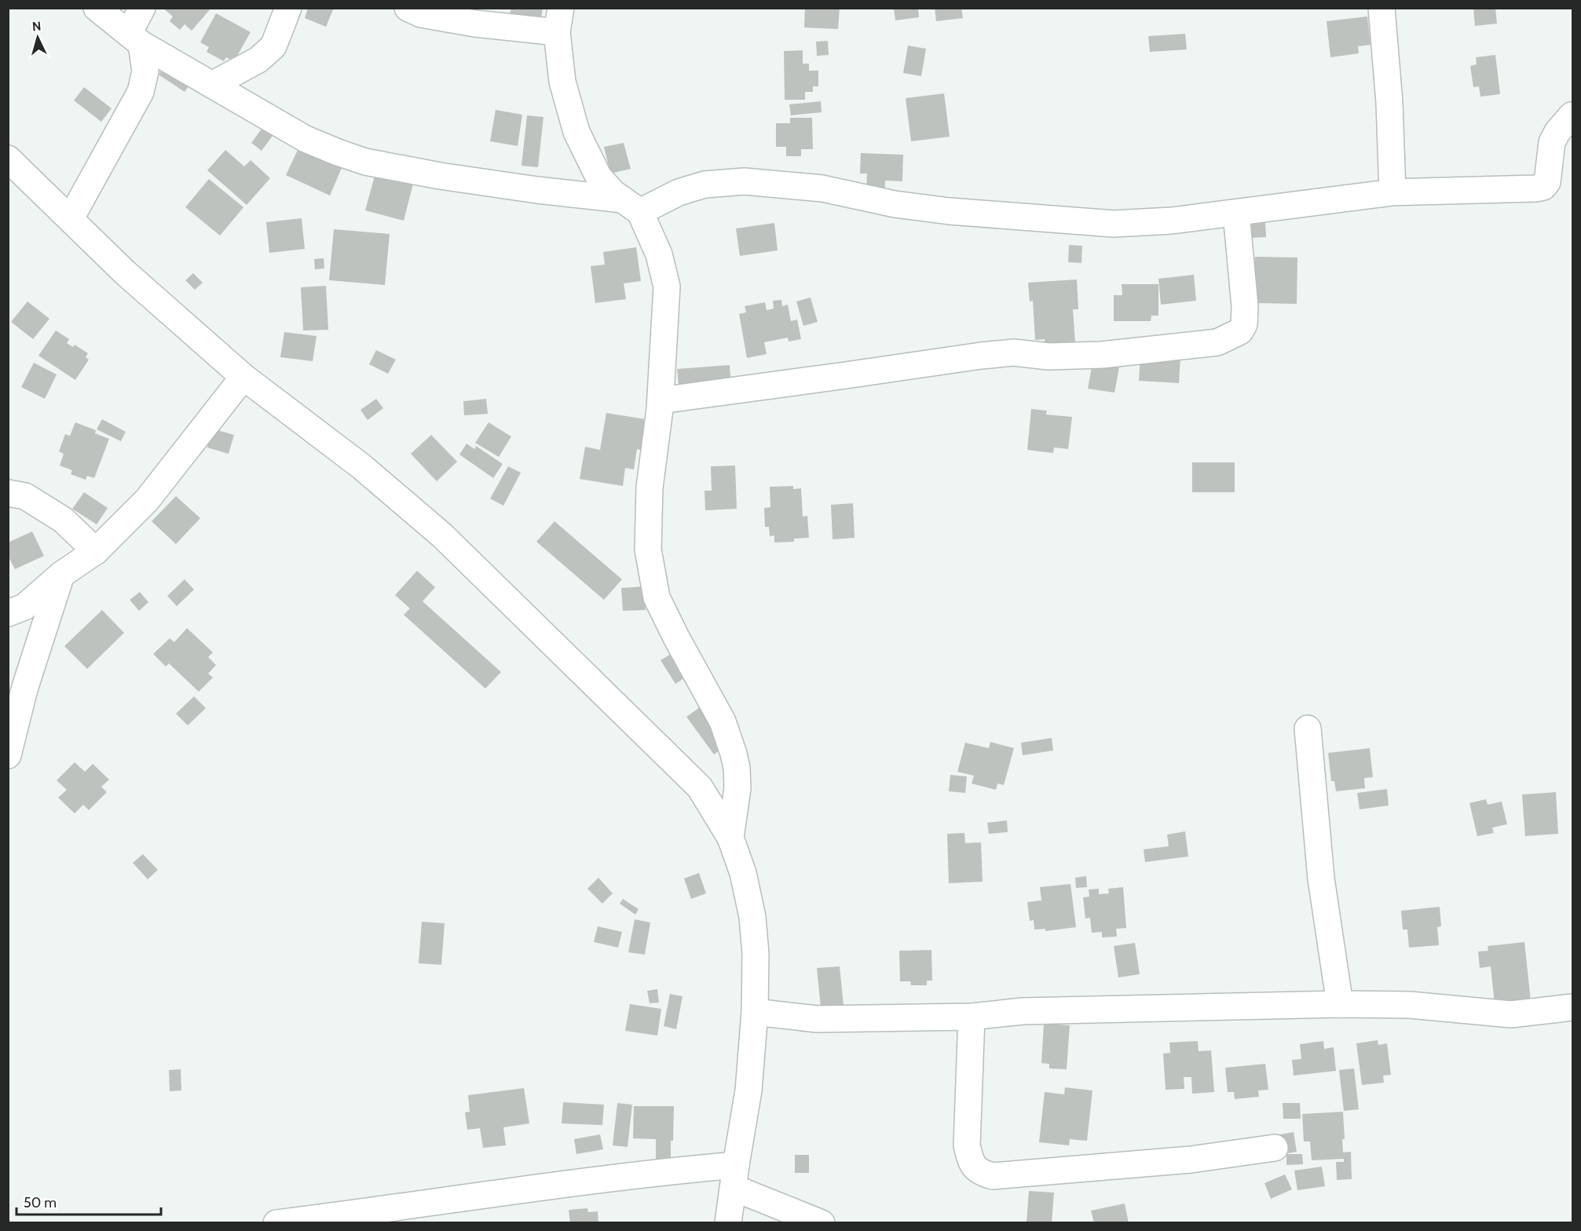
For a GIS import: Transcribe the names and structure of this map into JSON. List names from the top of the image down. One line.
{"scale_bar":"50 m","north":"top"}
